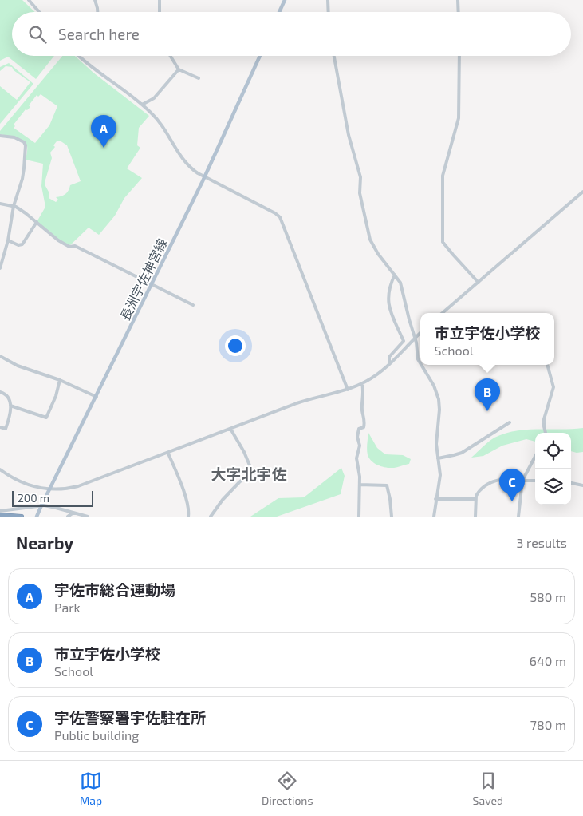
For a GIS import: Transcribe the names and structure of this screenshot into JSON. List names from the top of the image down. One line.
{"streets":{"main road":["長洲宇佐神宮線"]},"districts":["大字北宇佐"],"scale_bar":"200 m","page":{"search":"Search here","pins":["A","B","C"],"popup":["市立宇佐小学校","School"],"scale":"200 m","heading":["Nearby","3 results"],"list":[{"mark":"A","name":"宇佐市総合運動場","note":"Park","value":"580 m"},{"mark":"B","name":"市立宇佐小学校","note":"School","value":"640 m"},{"mark":"C","name":"宇佐警察署宇佐駐在所","note":"Public building","value":"780 m"}],"nav":["Map","Directions","Saved"]}}
